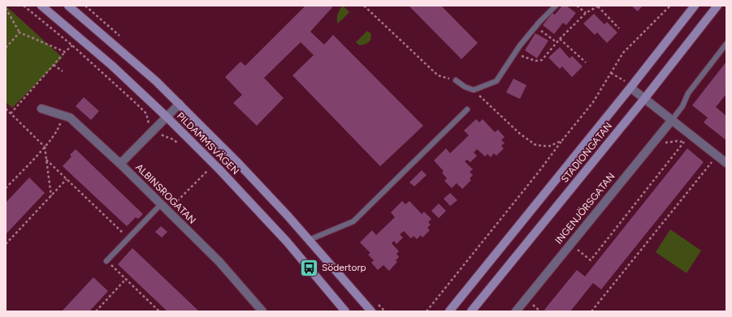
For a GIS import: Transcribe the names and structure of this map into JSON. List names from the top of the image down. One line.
{"streets":{"main road":["PILDAMMSVÄGEN","STADIONGATAN"],"street":["ALBINSROGATAN","INGENJÖRSGATAN"]},"places":{"bus stop":["Södertorp"]}}
